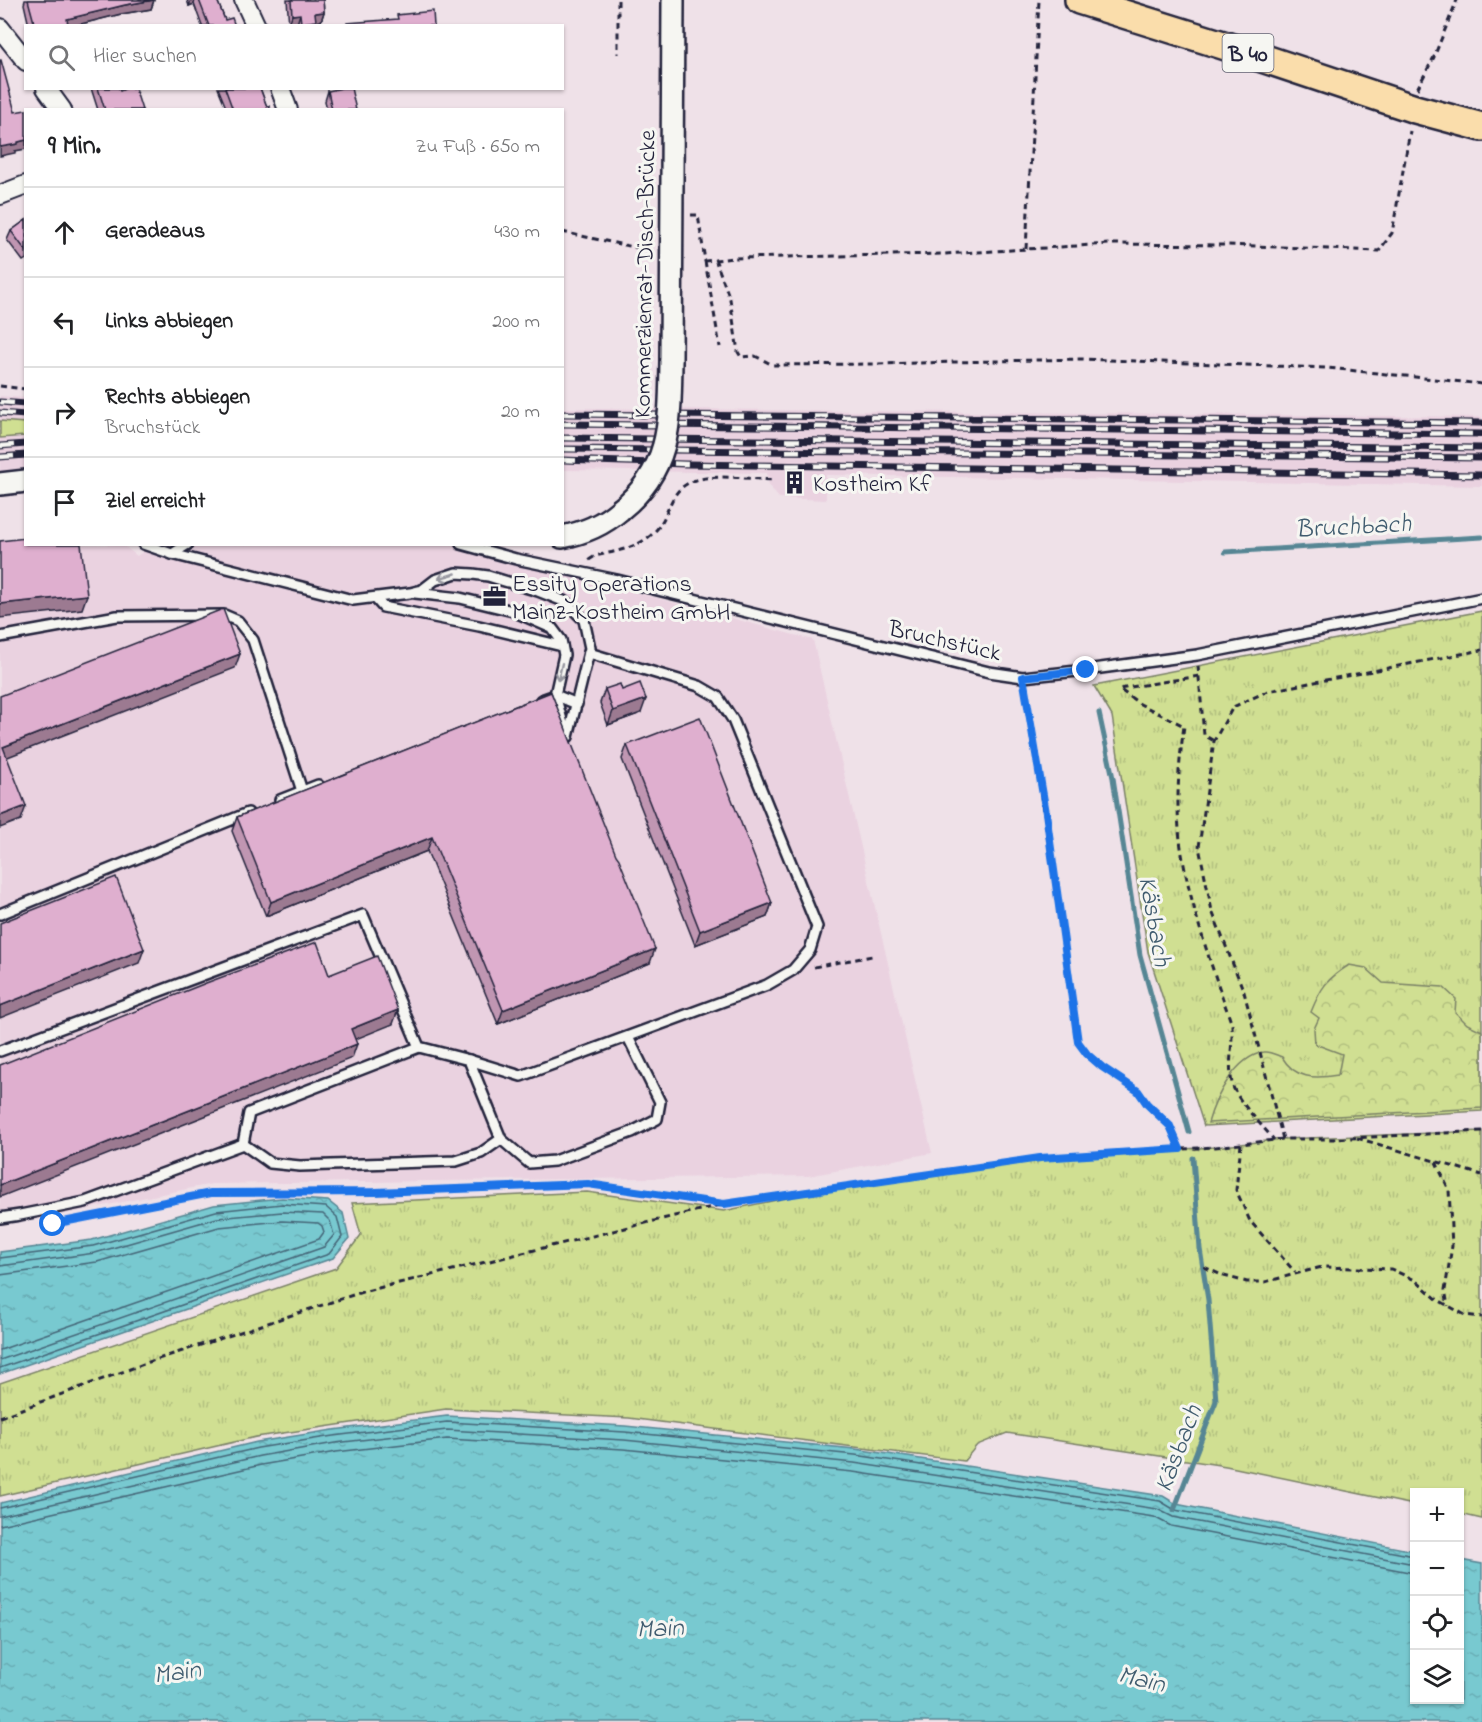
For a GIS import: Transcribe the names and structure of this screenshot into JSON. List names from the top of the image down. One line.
{"streets":{"main road":["B 40"],"street":["Kommerzienrat-Disch-Brücke"],"lane":["Bruchstück"]},"water":["Bruchbach","Käsbach","Main"],"places":{"building":["Kostheim Kf"],"office":["Essity Operations Mainz-Kostheim GmbH"]},"page":{"search":"Hier suchen","heading":["9 Min.","Zu Fuß · 650 m"],"list":[["Geradeaus","430 m"],["Links abbiegen","200 m"],["Rechts abbiegen","Bruchstück","20 m"],"Ziel erreicht"],"map_buttons":["+","−"]}}
